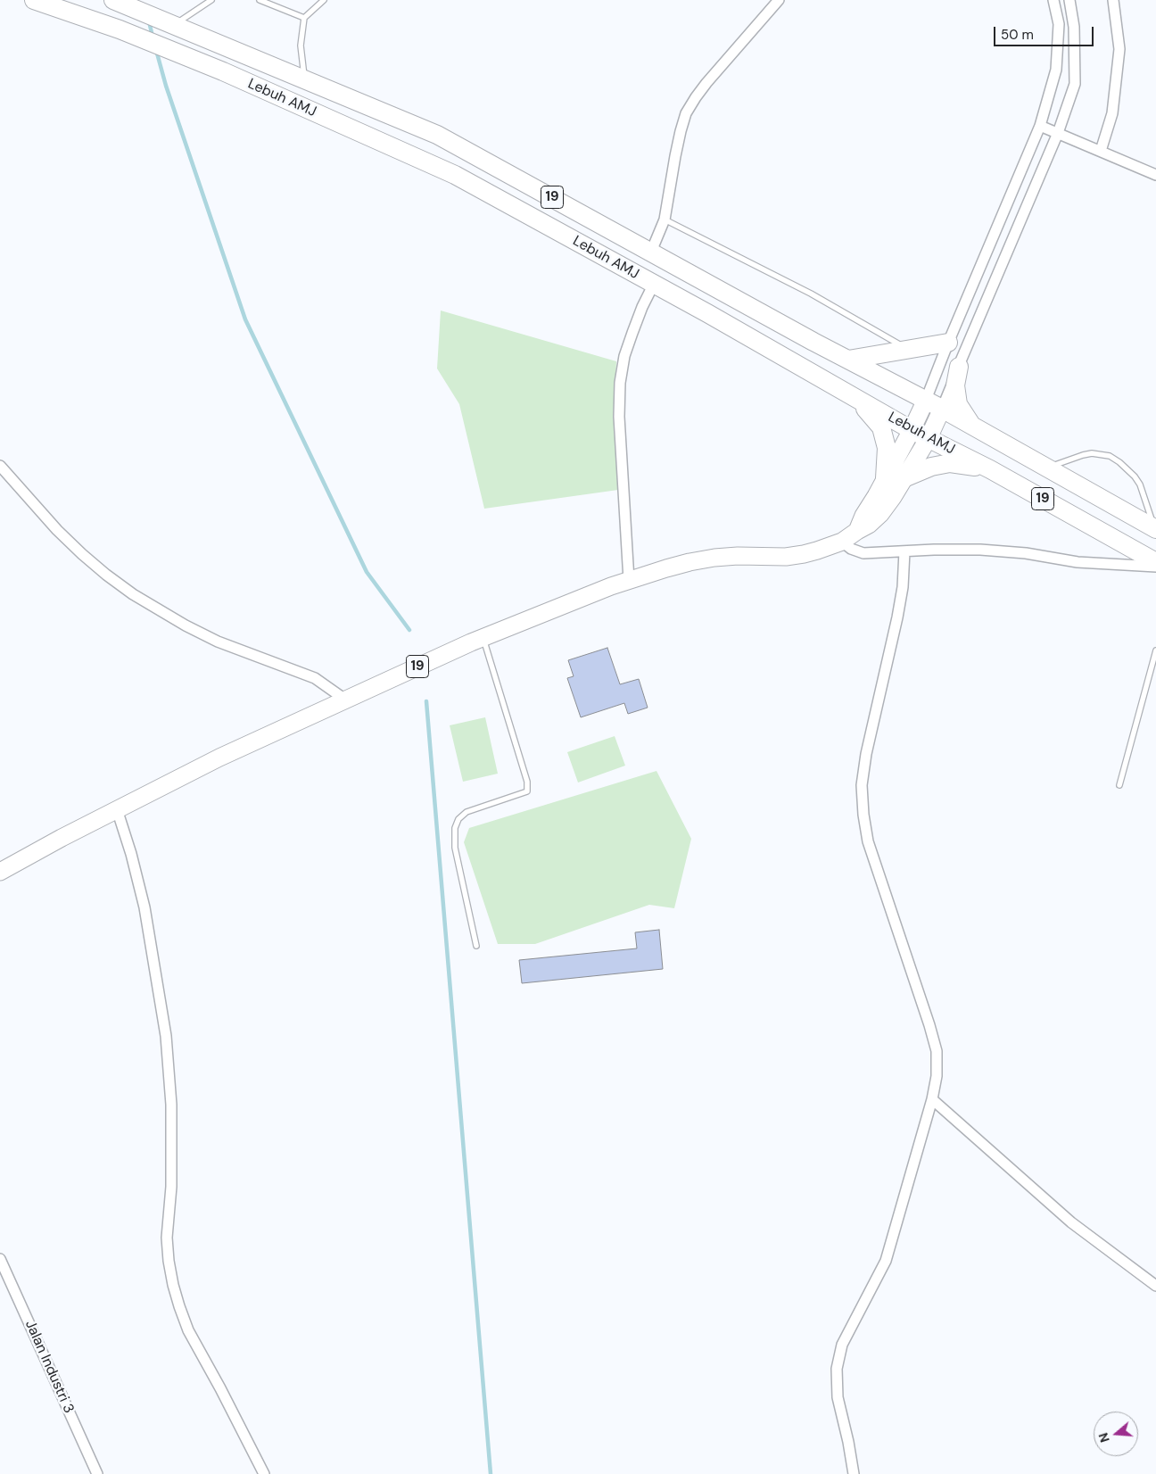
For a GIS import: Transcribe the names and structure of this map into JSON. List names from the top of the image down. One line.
{"streets":{"highway":["Lebuh AMJ","19"],"street":["Jalan Industri 3"]},"crossings":[["Lebuh AMJ","19"]],"scale_bar":"50 m","north":"left"}
